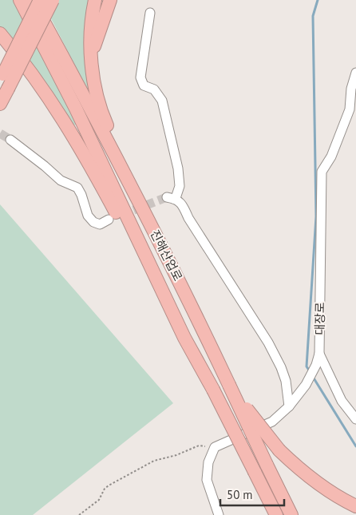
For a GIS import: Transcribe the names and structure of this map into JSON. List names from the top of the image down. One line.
{"streets":{"highway":["진해산업로"],"street":["대장로"]},"scale_bar":"50 m"}
